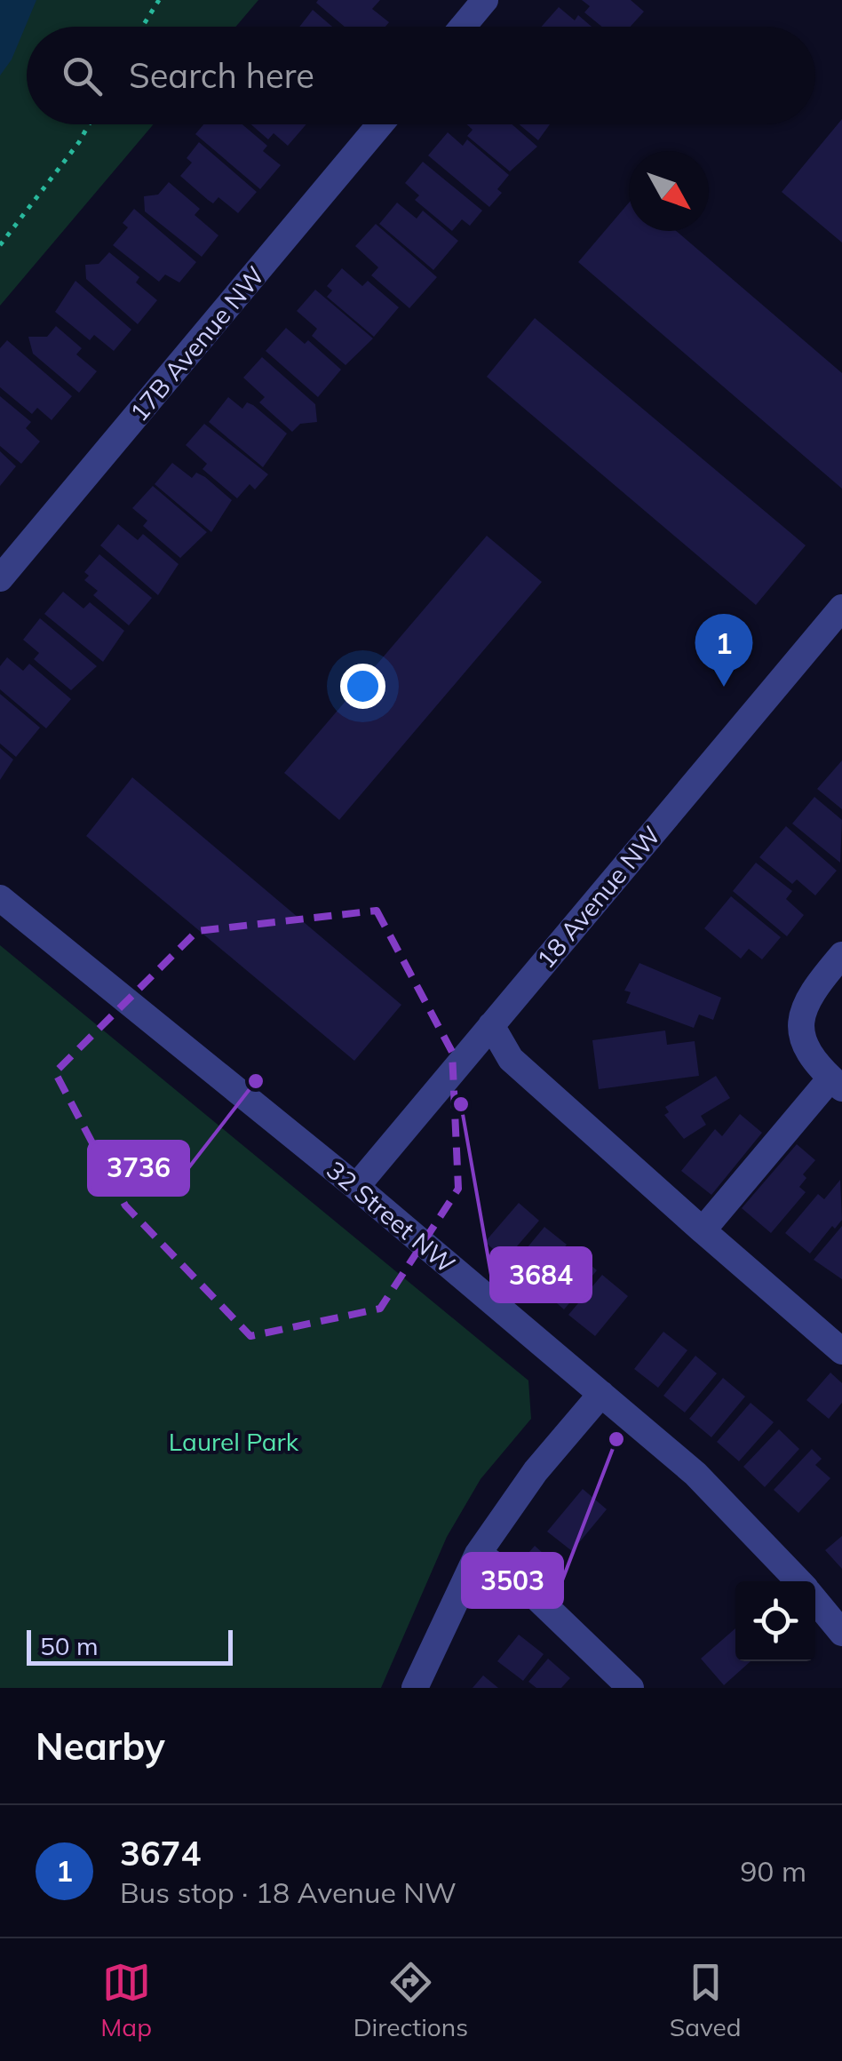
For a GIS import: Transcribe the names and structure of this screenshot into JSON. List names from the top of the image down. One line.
{"streets":{"street":["17B Avenue NW","18 Avenue NW","32 Street NW"]},"crossings":[["18 Avenue NW","32 Street NW"]],"parks":["Laurel Park"],"places":["3736","3684","3503"],"scale_bar":"50 m","north":"bottom right","page":{"search":"Search here","pins":"1","scale":"50 m","heading":"Nearby","list":[{"mark":"1","name":"3674","note":"Bus stop · 18 Avenue NW","value":"90 m"}],"nav":["Map","Directions","Saved"]}}
